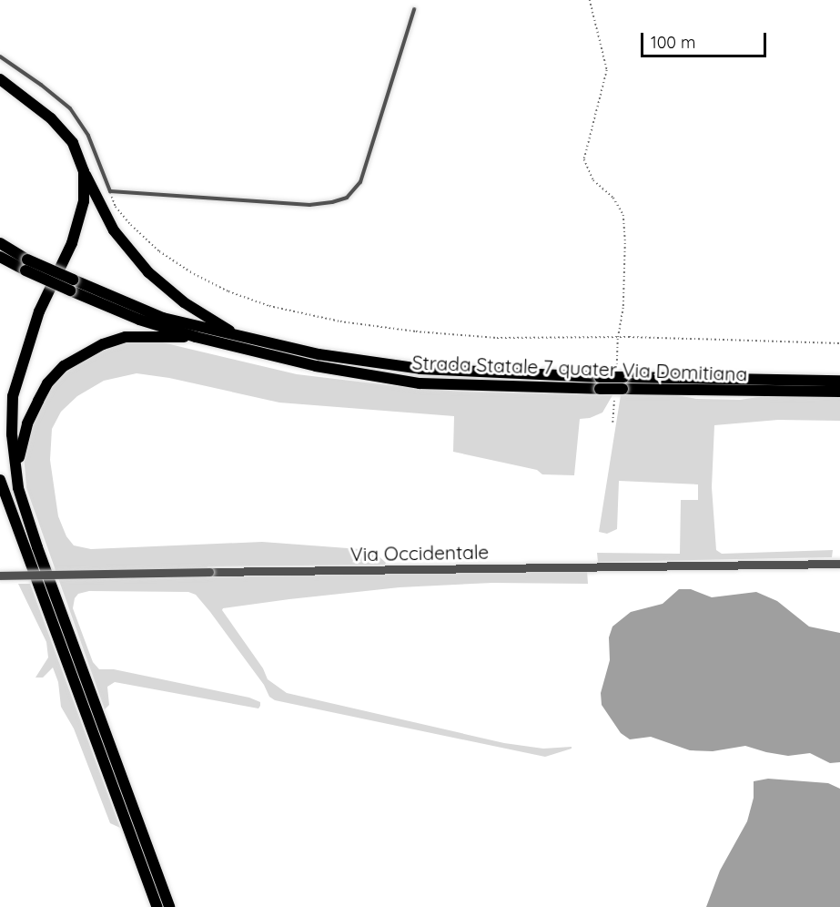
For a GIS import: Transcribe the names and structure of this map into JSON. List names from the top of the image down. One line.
{"streets":{"highway":["Strada Statale 7 quater Via Domitiana"],"street":["Via Occidentale"]},"scale_bar":"100 m"}
